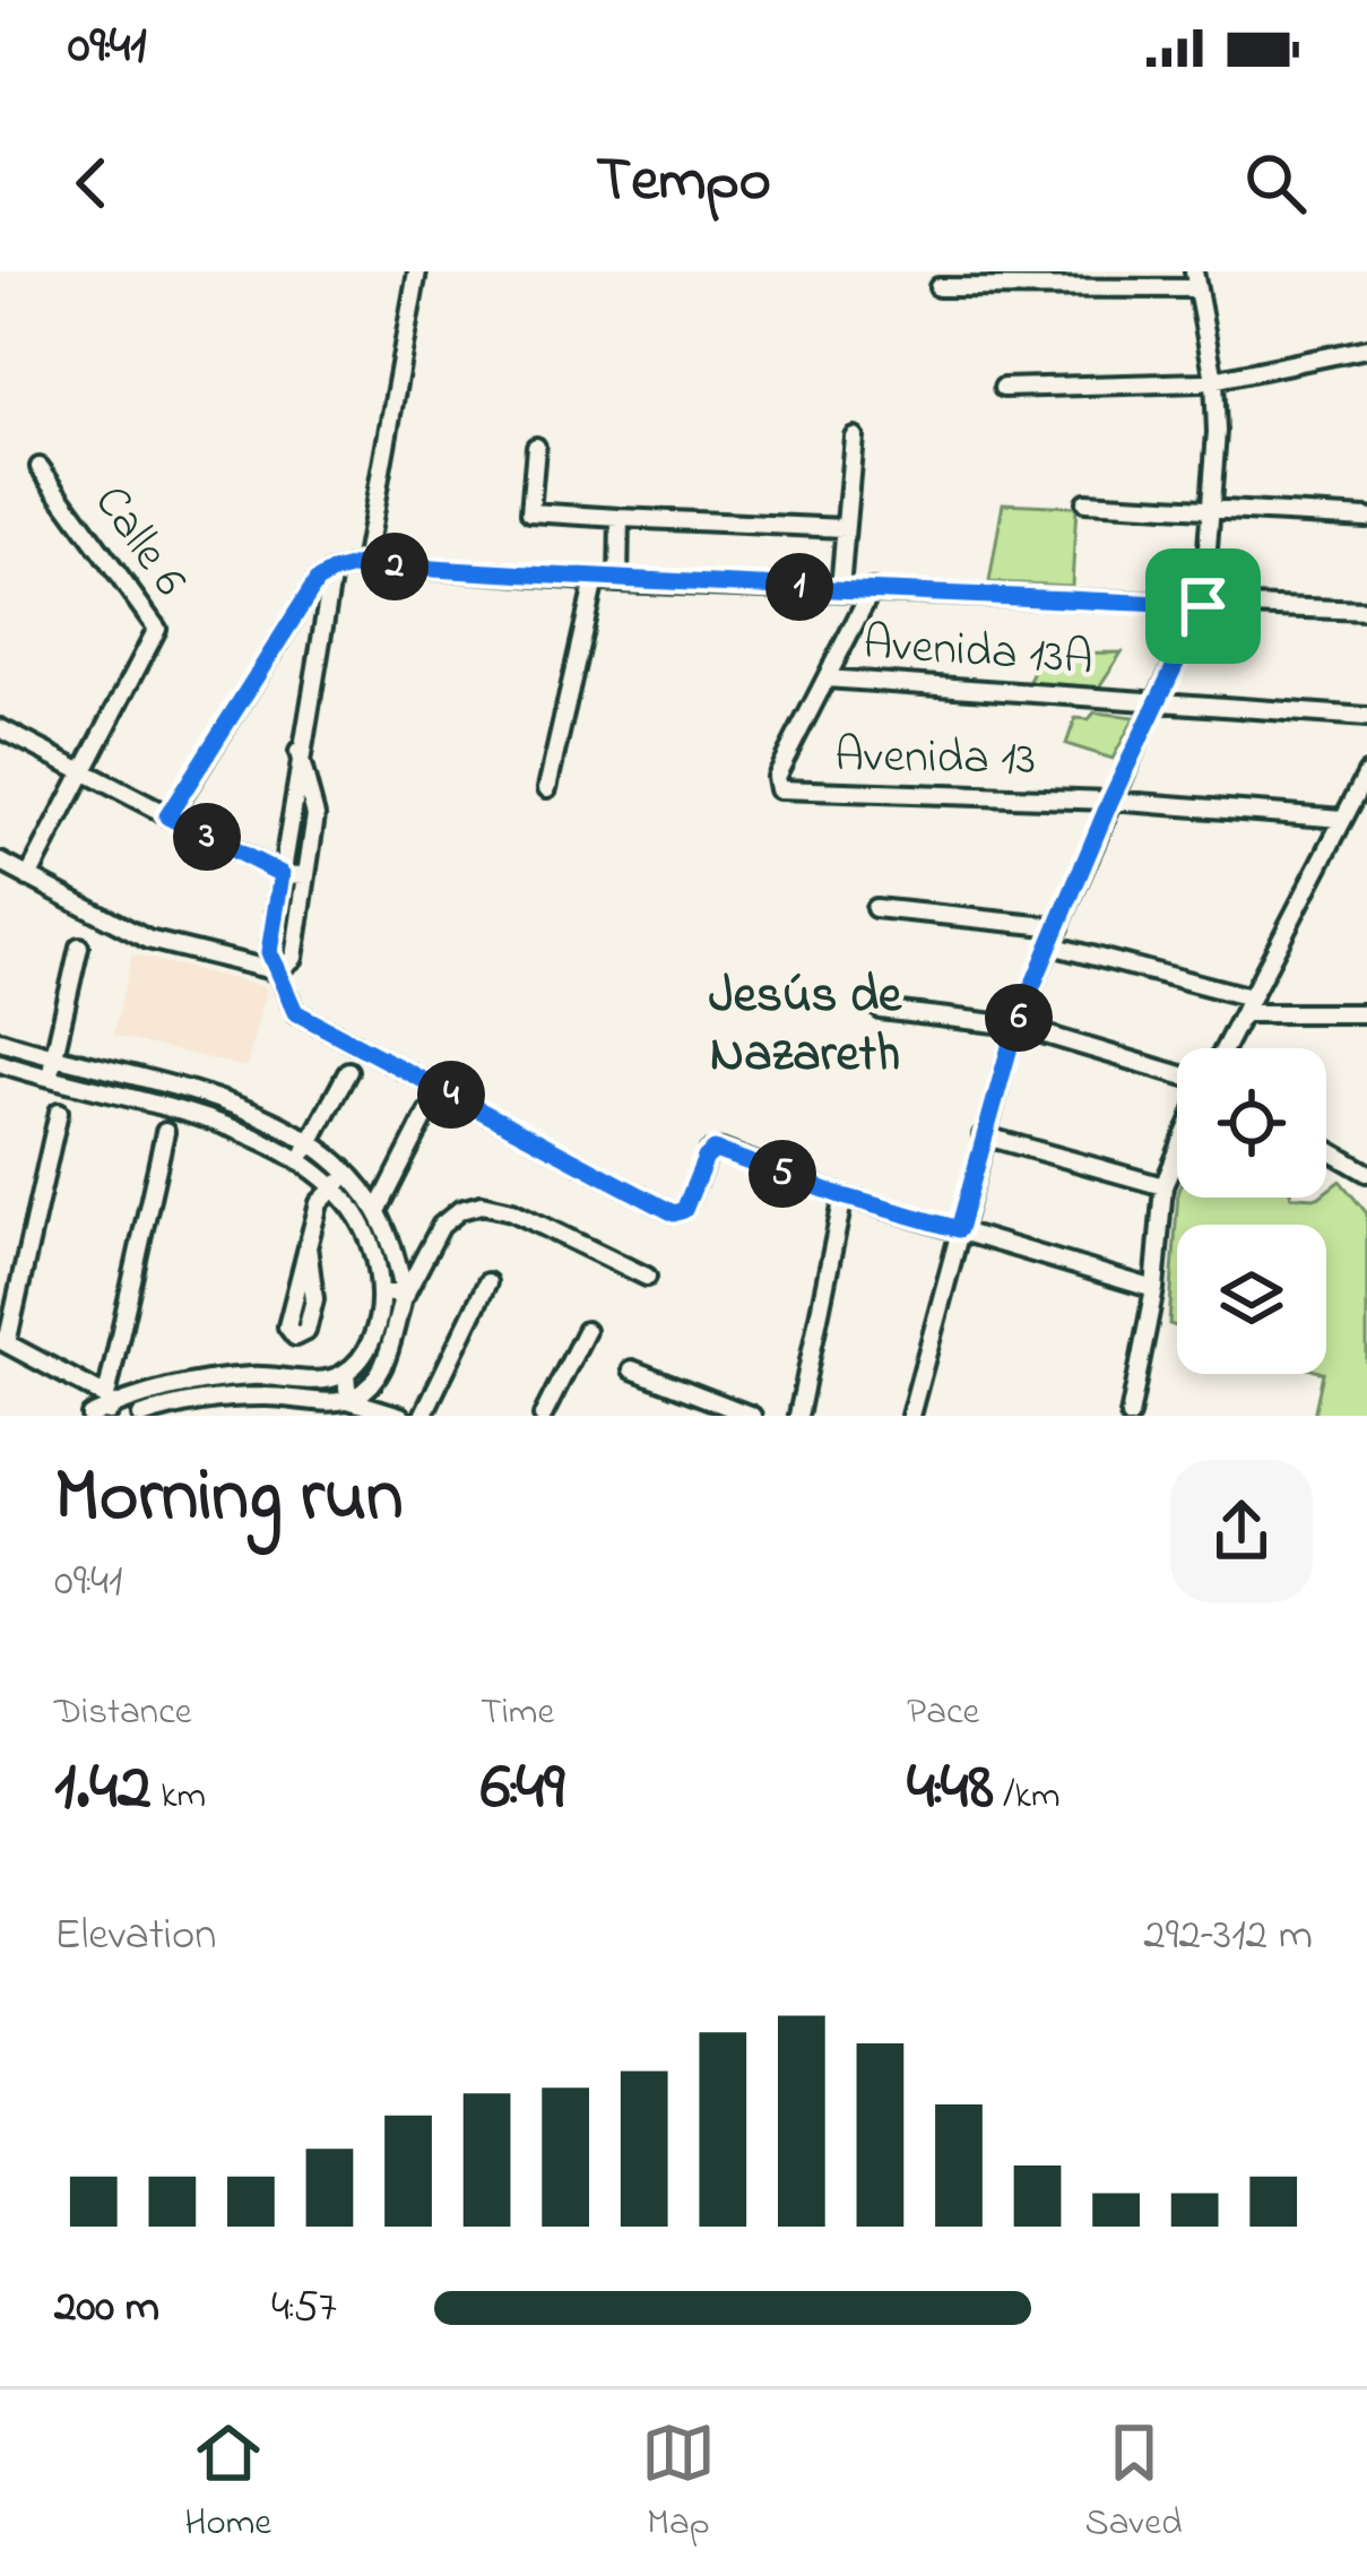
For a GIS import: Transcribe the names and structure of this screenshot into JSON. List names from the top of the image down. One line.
{"streets":{"street":["Calle 6","Avenida 13A","Avenida 13"]},"crossings":[["Avenida 13A","Avenida 13"]],"districts":["Jesús de Nazareth"],"page":{"status":"09:41","header":"Tempo","pins":["2","1","3","6","4","5"],"heading":["Morning run","09:41"],"stats":[["Distance","1.42 km"],["Time","6:49"],["Pace","4:48 /km"]],"chart":["Elevation","292–312 m"],"list":[{"name":"200 m","note":"4:57"}],"tabs":["Home","Map","Saved"]}}
